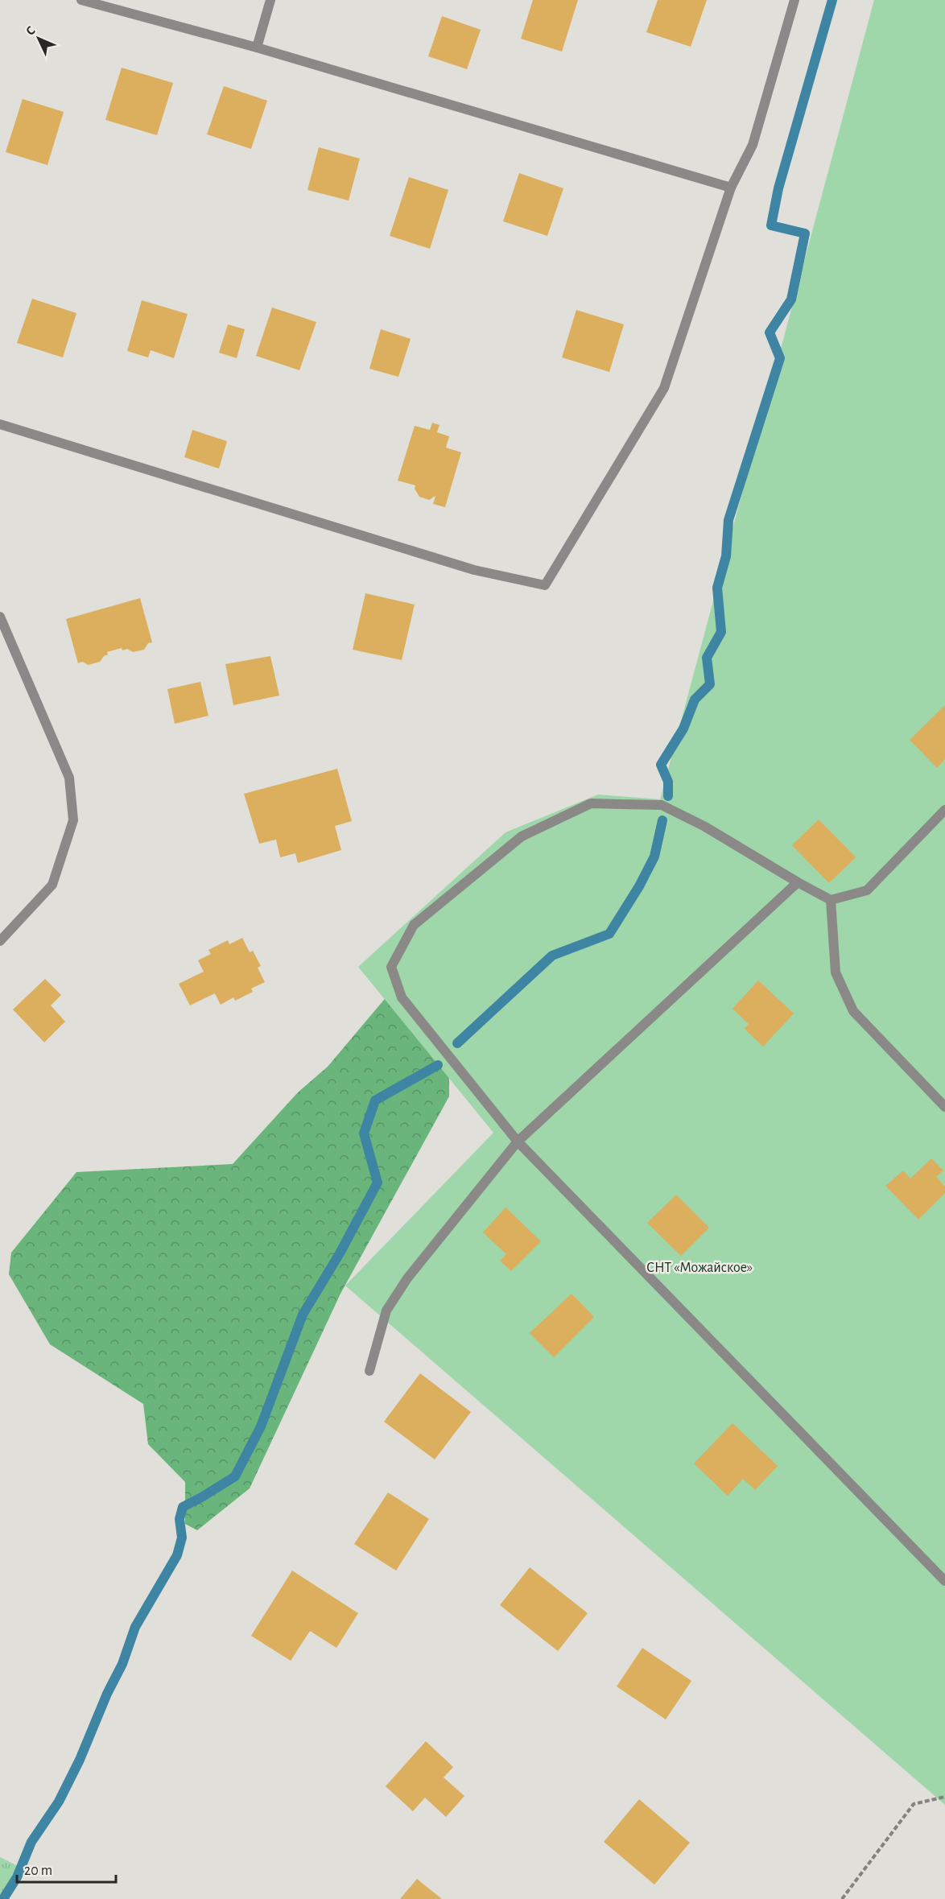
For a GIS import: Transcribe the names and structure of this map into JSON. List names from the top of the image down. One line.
{"parks":["СНТ «Можайское»"],"scale_bar":"20 m","north":"top left"}
